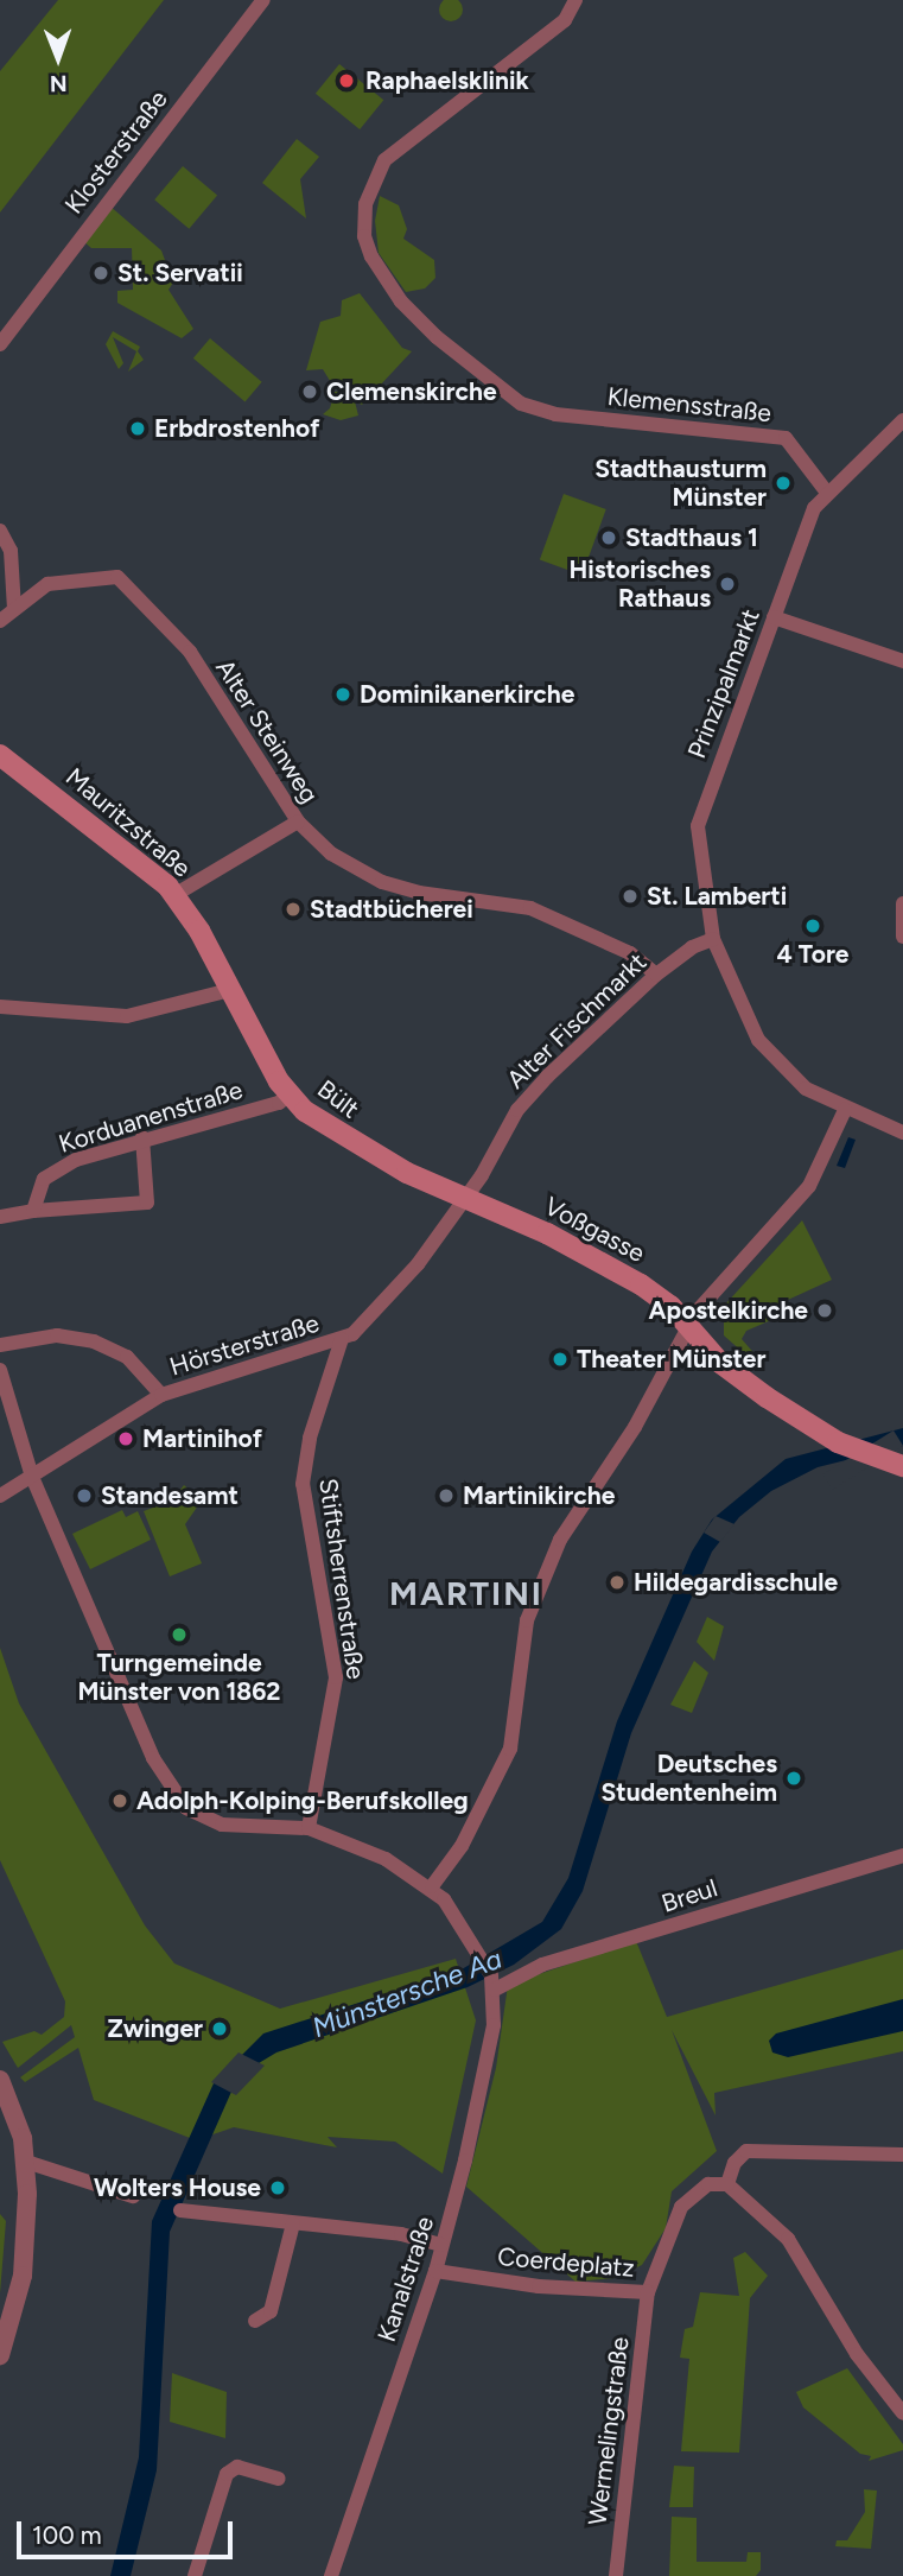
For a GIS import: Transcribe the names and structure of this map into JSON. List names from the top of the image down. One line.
{"streets":{"main road":["Mauritzstraße","Bült","Voßgasse"],"street":["Klosterstraße","Klemensstraße","Prinzipalmarkt","Alter Steinweg","Alter Fischmarkt","Korduanenstraße","Hörsterstraße","Stiftsherrenstraße","Breul","Coerdeplatz","Kanalstraße","Wermelingstraße"]},"crossings":[["Klemensstraße","Prinzipalmarkt"],["Prinzipalmarkt","Alter Fischmarkt"],["Alter Steinweg","Alter Fischmarkt"],["Mauritzstraße","Bült"],["Alter Fischmarkt","Bült"],["Alter Fischmarkt","Voßgasse"],["Alter Fischmarkt","Hörsterstraße"],["Bült","Korduanenstraße"],["Bült","Voßgasse"],["Bült","Hörsterstraße"],["Voßgasse","Hörsterstraße"],["Hörsterstraße","Stiftsherrenstraße"],["Breul","Kanalstraße"],["Coerdeplatz","Kanalstraße"],["Coerdeplatz","Wermelingstraße"]],"districts":["MARTINI"],"water":["Münstersche Aa"],"places":["Raphaelsklinik","St. Servatii","Clemenskirche","Erbdrostenhof","Stadthausturm Münster","Stadthaus 1","Historisches Rathaus","Dominikanerkirche","St. Lamberti","Stadtbücherei","4 Tore","Apostelkirche","Theater Münster","Martinihof","Standesamt","Martinikirche","Hildegardisschule","Turngemeinde Münster von 1862","Deutsches Studentenheim","Adolph-Kolping-Berufskolleg","Zwinger","Wolters House"],"scale_bar":"100 m","north":"bottom"}
